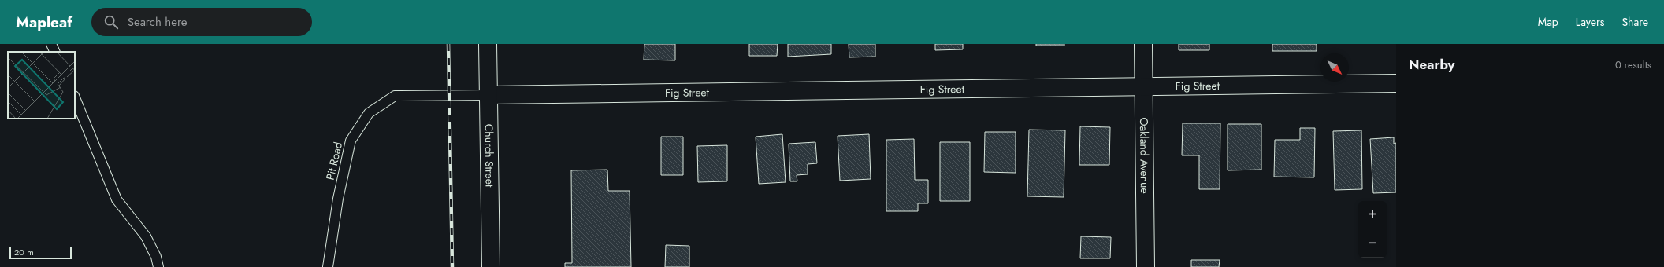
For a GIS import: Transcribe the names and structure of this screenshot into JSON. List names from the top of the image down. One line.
{"streets":{"street":["Fig Street","Church Street","Oakland Avenue"],"lane":["Pit Road"]},"crossings":[["Fig Street","Church Street"],["Fig Street","Oakland Avenue"],["Fig Street","Pit Road"],["Church Street","Pit Road"]],"scale_bar":"20 m","north":"bottom right","page":{"header":"Mapleaf","search":"Search here","nav":["Map","Layers","Share"],"heading":["Nearby","0 results"],"map_buttons":["+","−"],"scale":"20 m"}}
